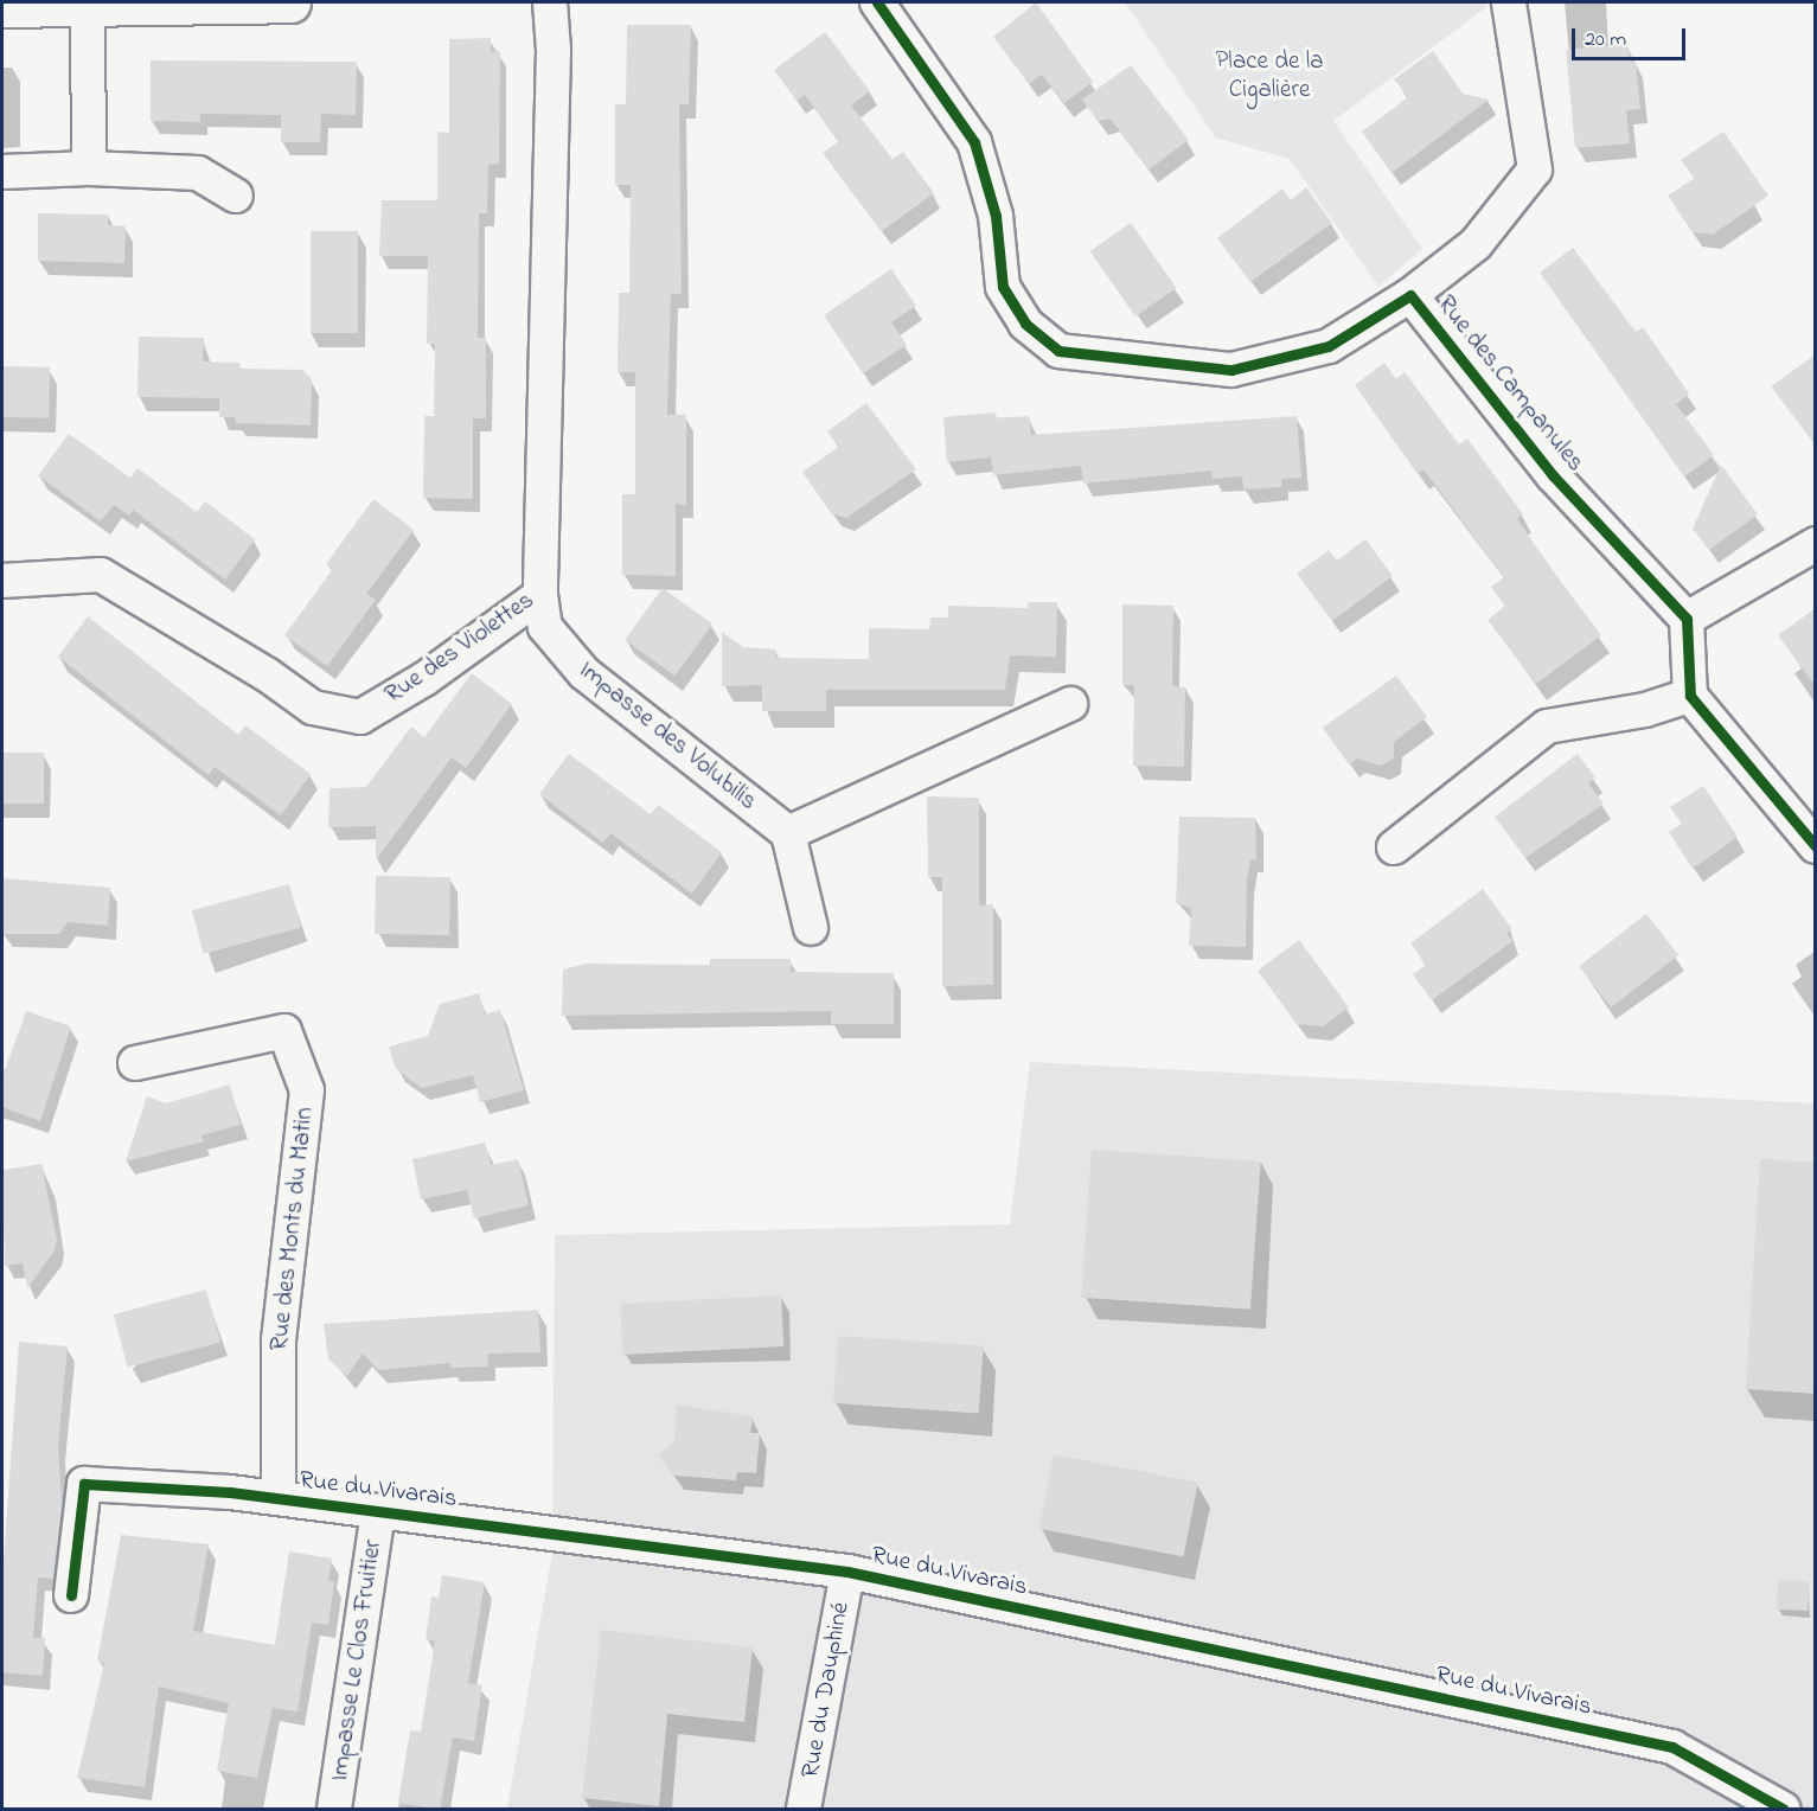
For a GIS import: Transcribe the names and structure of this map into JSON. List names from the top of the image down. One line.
{"streets":{"street":["Rue des Campanules","Rue des Violettes","Impasse des Volubilis","Rue des Monts du Matin","Rue du Vivarais","Impasse Le Clos Fruitier","Rue du Dauphiné"]},"crossings":[["Rue des Violettes","Impasse des Volubilis"],["Rue des Monts du Matin","Rue du Vivarais"],["Rue du Vivarais","Impasse Le Clos Fruitier"],["Rue du Vivarais","Rue du Dauphiné"]],"parks":["Place de la Cigalière"],"scale_bar":"20 m"}
